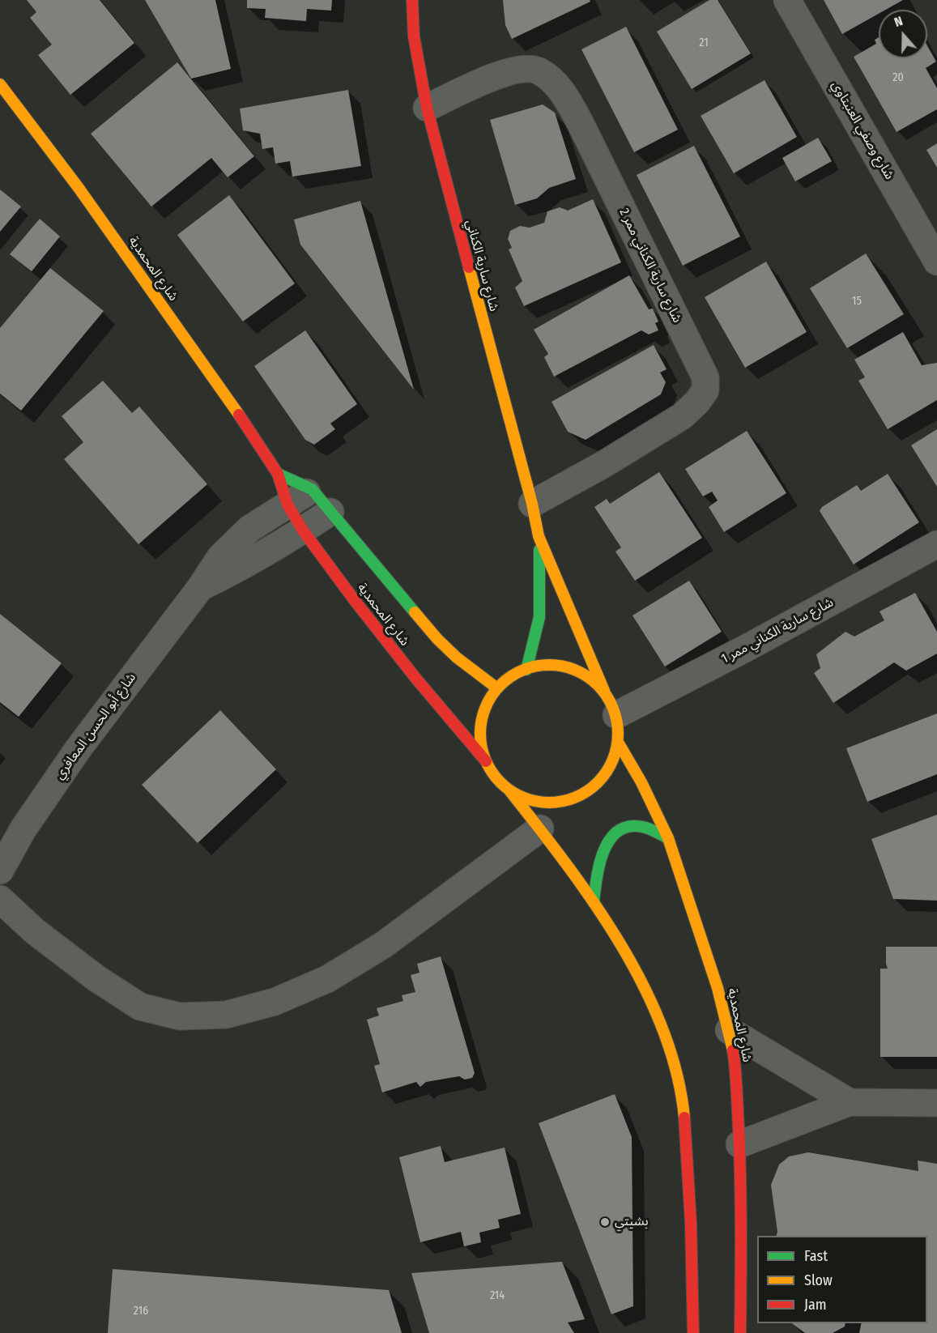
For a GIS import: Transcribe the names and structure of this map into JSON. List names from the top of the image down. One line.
{"streets":{"street":["شارع وصفي العنبتاوي","شارع سارية الكناني","شارع سارية الكناني ممر 2","شارع المحمدية","شارع سارية الكناني ممر 1","شارع أبو الحسن المعافري"]},"crossings":[["شارع سارية الكناني","شارع سارية الكناني ممر 2"],["شارع سارية الكناني","شارع المحمدية"],["شارع سارية الكناني","شارع سارية الكناني ممر 1"],["شارع المحمدية","شارع سارية الكناني ممر 1"],["شارع المحمدية","شارع أبو الحسن المعافري"]],"places":["بشيتي"],"house_numbers":["21","20","15","214","216"],"legend":["Fast","Slow","Jam"],"north":"top"}
